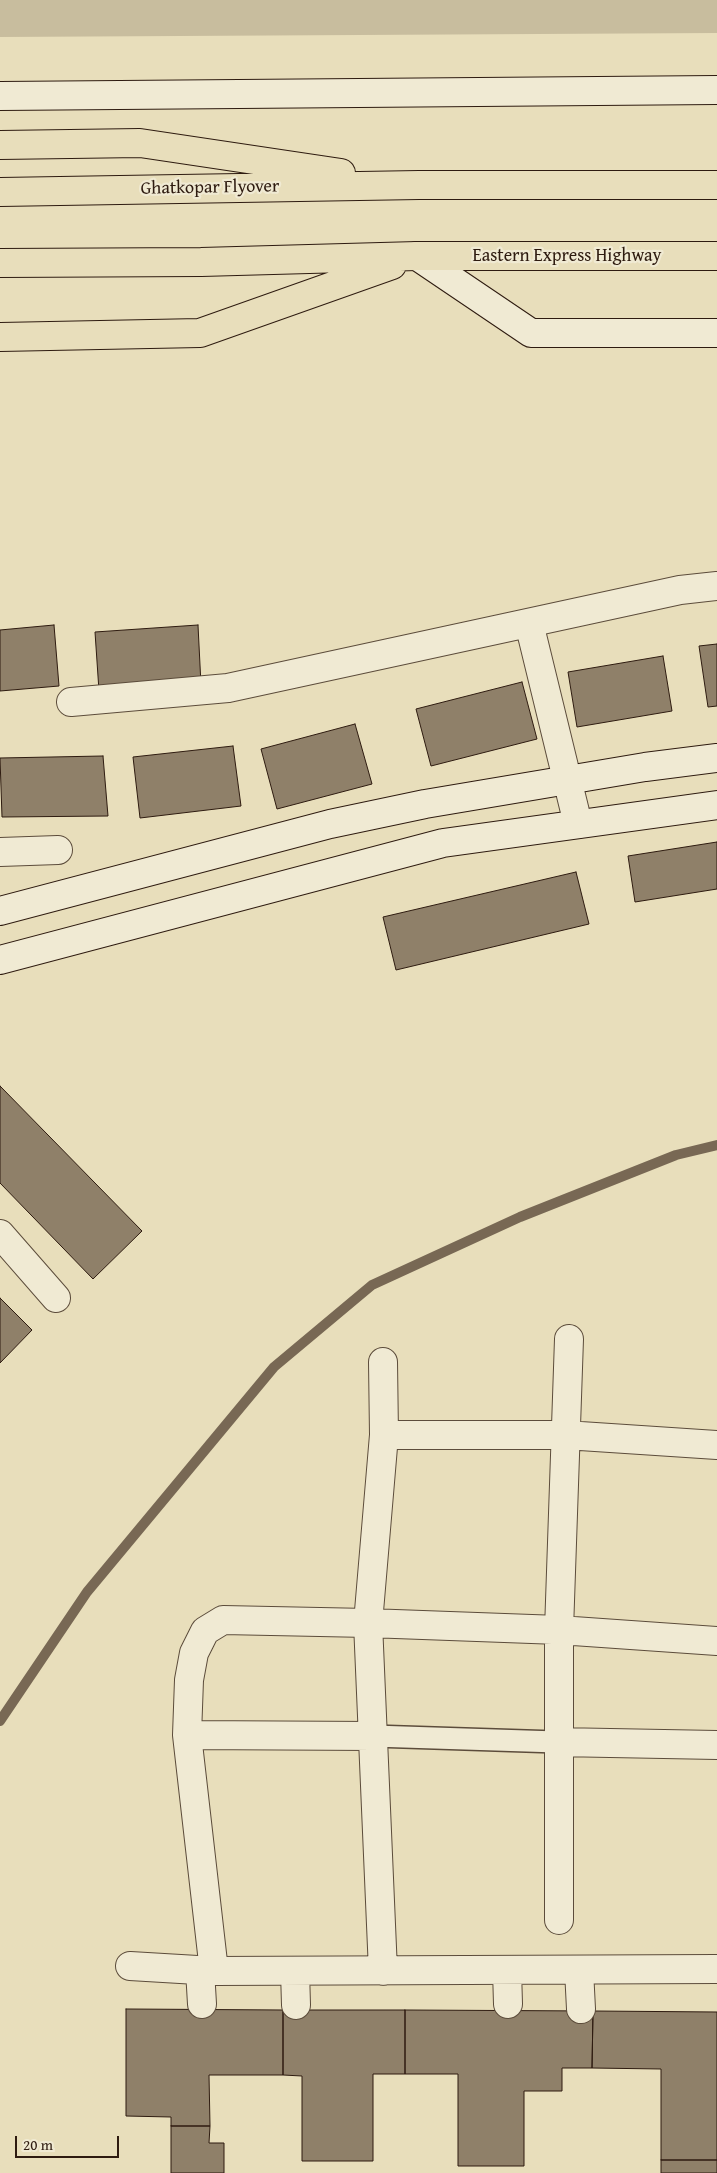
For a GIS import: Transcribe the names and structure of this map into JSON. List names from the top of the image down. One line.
{"streets":{"highway":["Ghatkopar Flyover","Eastern Express Highway"]},"scale_bar":"20 m"}
